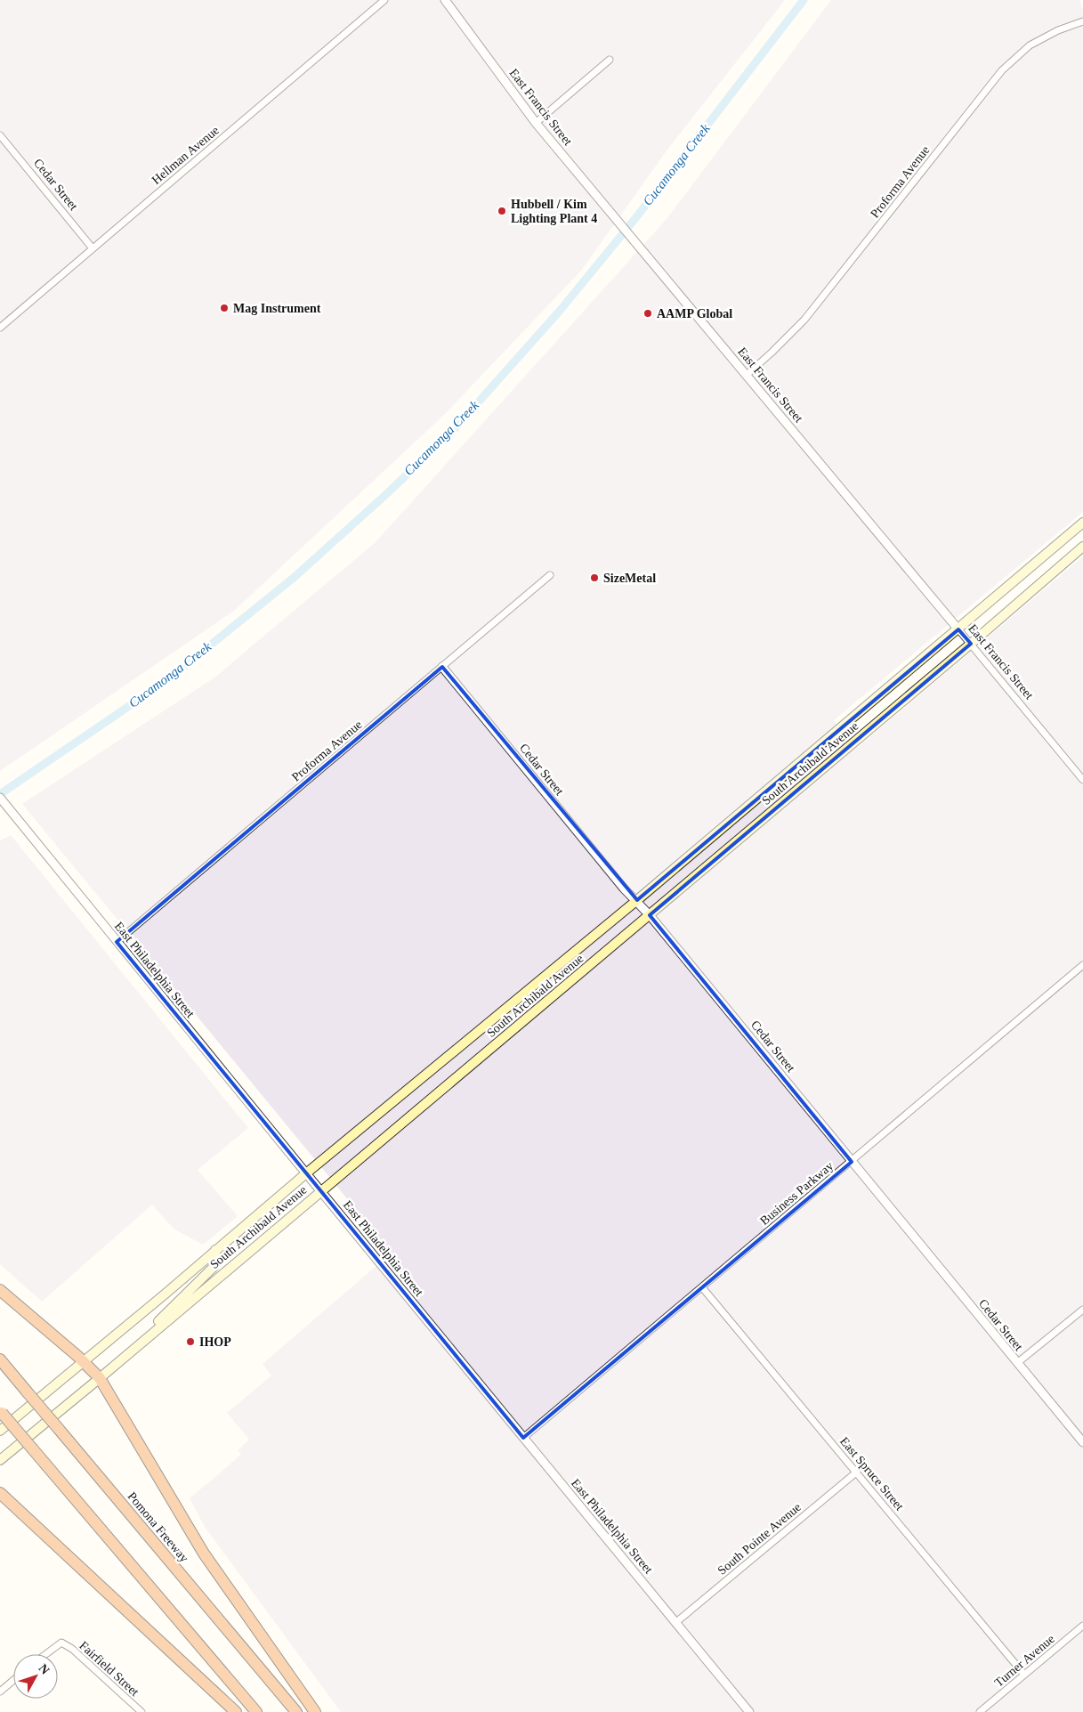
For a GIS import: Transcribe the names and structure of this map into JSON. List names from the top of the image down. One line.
{"streets":{"highway":["Pomona Freeway"],"main road":["South Archibald Avenue"],"street":["East Francis Street","Hellman Avenue","Proforma Avenue","Cedar Street","East Philadelphia Street","Business Parkway","East Spruce Street","South Pointe Avenue","Turner Avenue","Fairfield Street"]},"crossings":[["East Francis Street","Proforma Avenue"],["East Francis Street","South Archibald Avenue"],["Hellman Avenue","Cedar Street"],["Proforma Avenue","Cedar Street"],["Proforma Avenue","East Philadelphia Street"],["Cedar Street","South Archibald Avenue"],["Cedar Street","Business Parkway"],["South Archibald Avenue","East Philadelphia Street"],["East Philadelphia Street","Business Parkway"],["East Philadelphia Street","South Pointe Avenue"],["Business Parkway","East Spruce Street"],["East Spruce Street","South Pointe Avenue"],["East Spruce Street","Turner Avenue"]],"water":["Cucamonga Creek"],"places":["Hubbell / Kim Lighting Plant 4","Mag Instrument","AAMP Global","SizeMetal","IHOP"],"north":"top right"}
